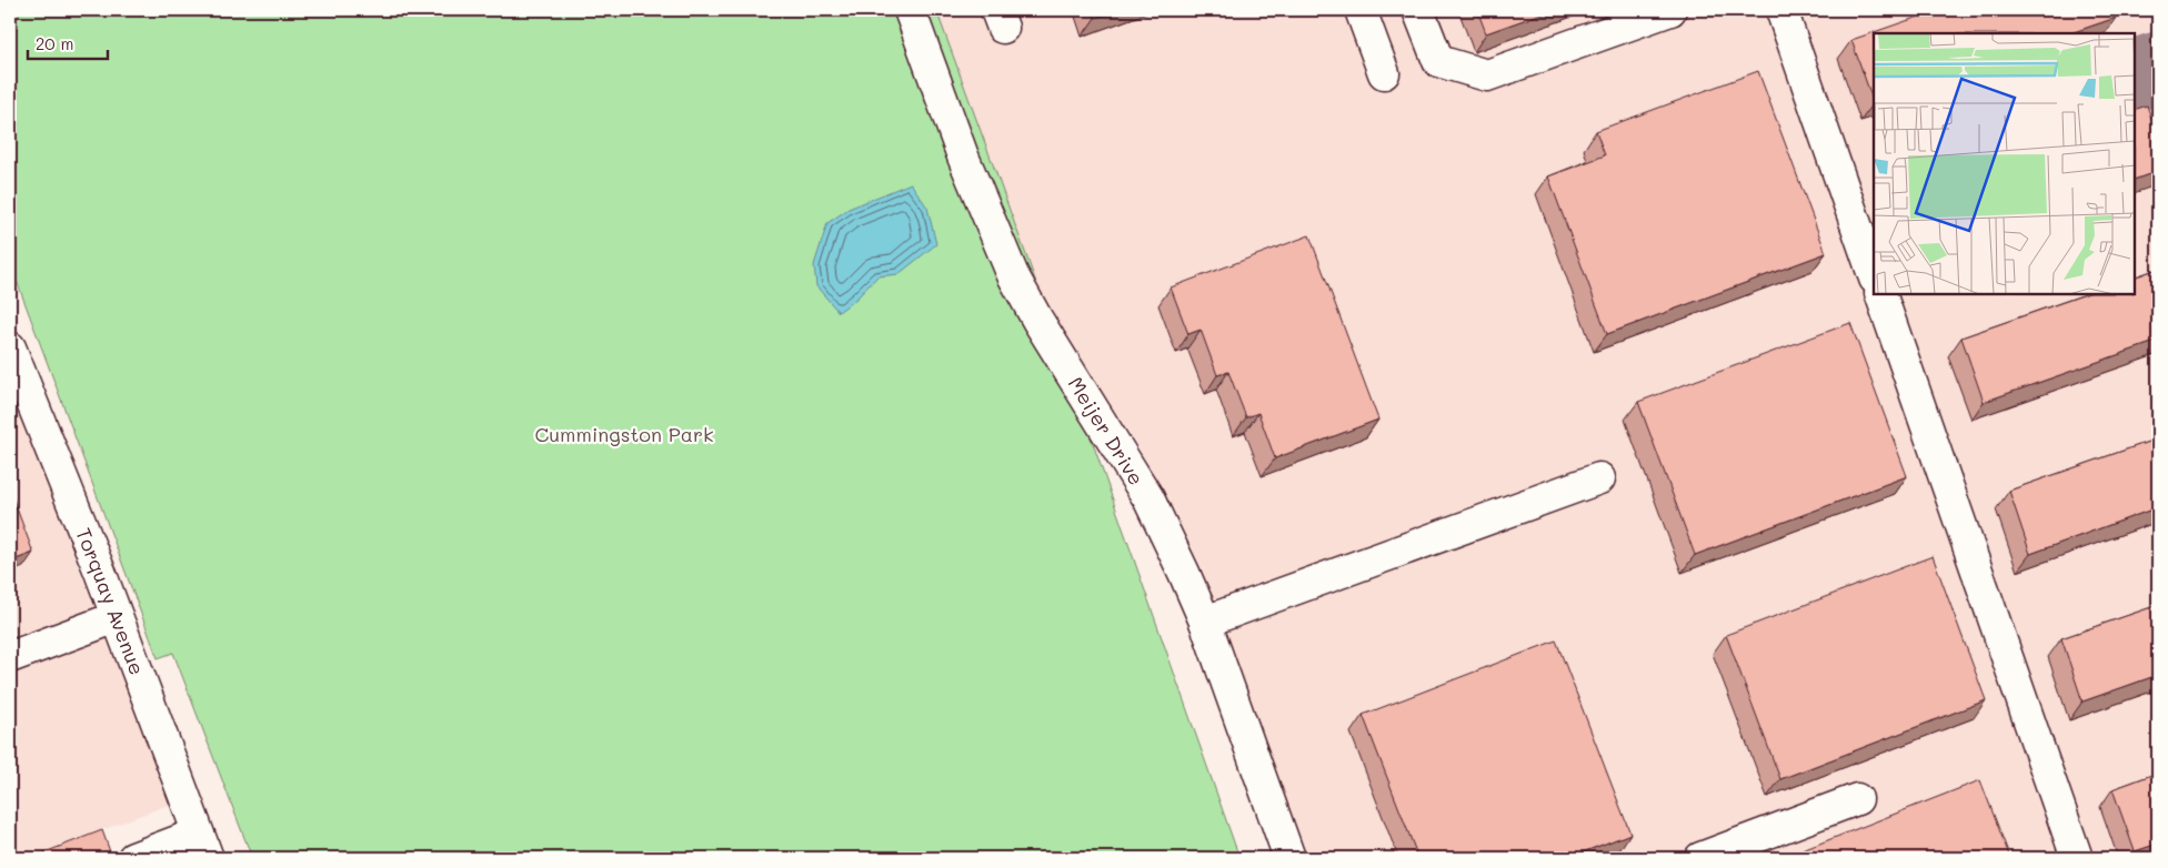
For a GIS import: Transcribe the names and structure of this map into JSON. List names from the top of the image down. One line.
{"streets":{"street":["Meijer Drive","Torquay Avenue"]},"parks":["Cummingston Park"],"scale_bar":"20 m"}
